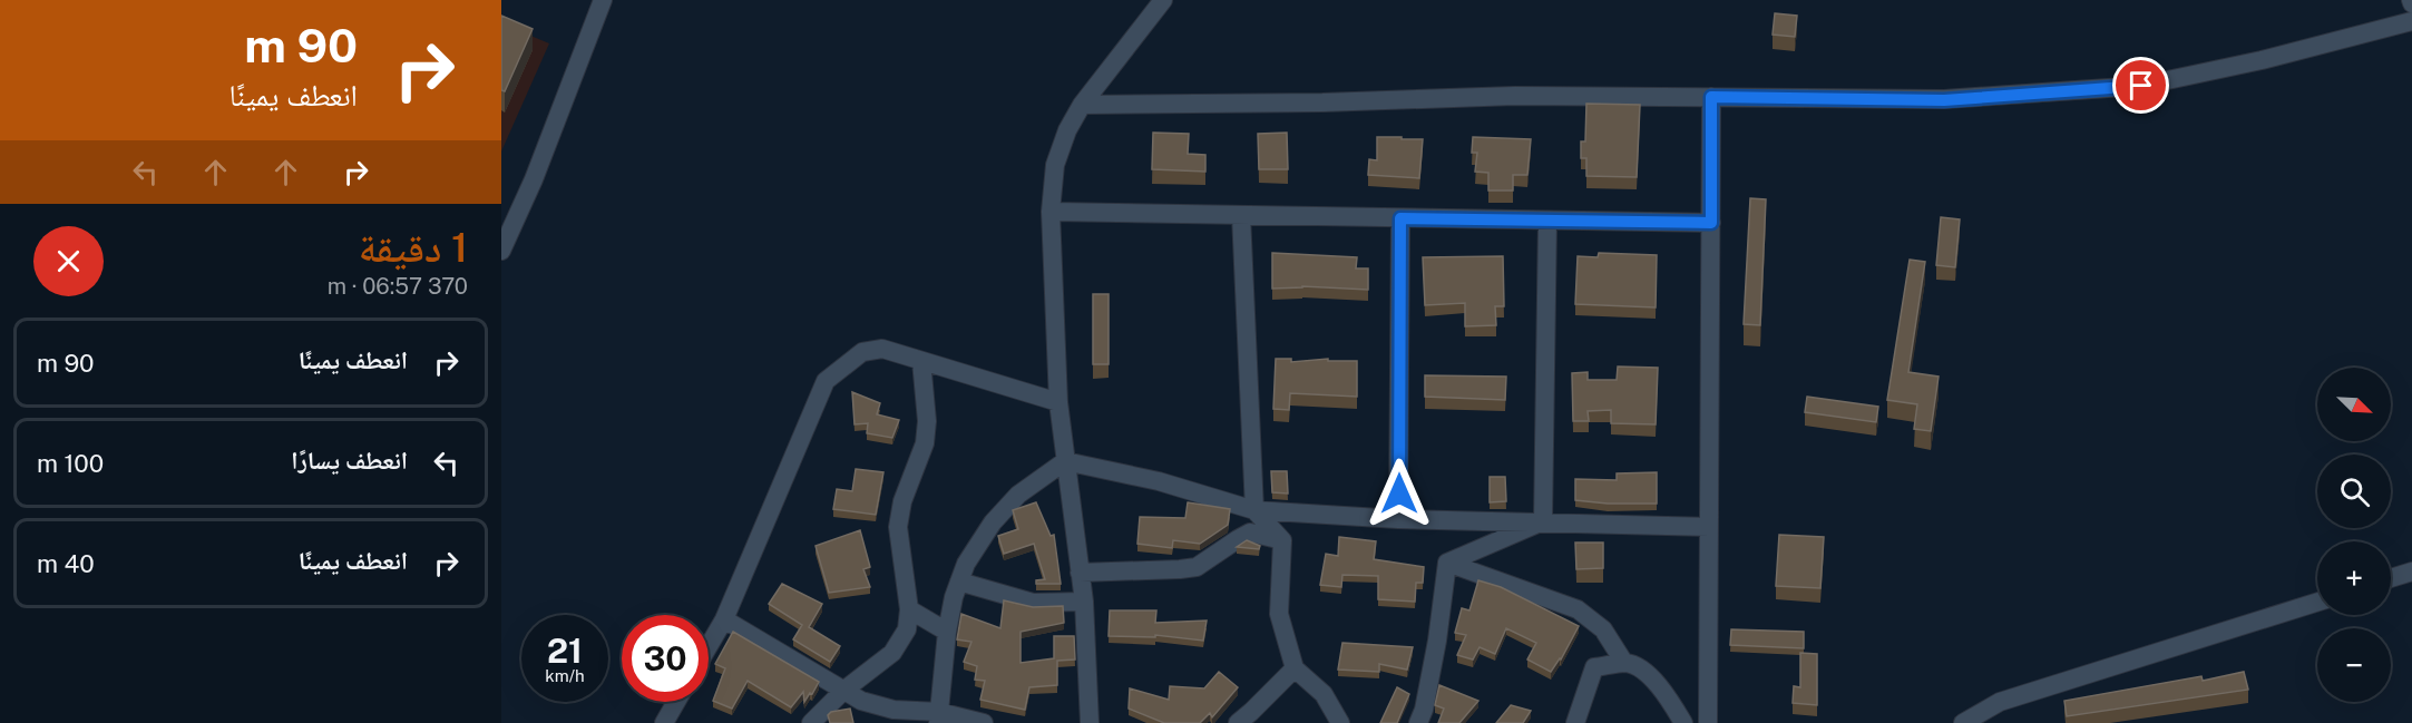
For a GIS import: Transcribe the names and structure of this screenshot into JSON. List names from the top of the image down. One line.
{"north":"bottom right","page":{"turn":["90 m","انعطف يمينًا"],"heading":["1 دقيقة","370 m · 06:57"],"list":[{"name":"انعطف يمينًا","value":"90 m"},{"name":"انعطف يسارًا","value":"100 m"},{"name":"انعطف يمينًا","value":"40 m"}],"map_buttons":["+","−"],"speed":"21 km/h","limit":"30"}}
